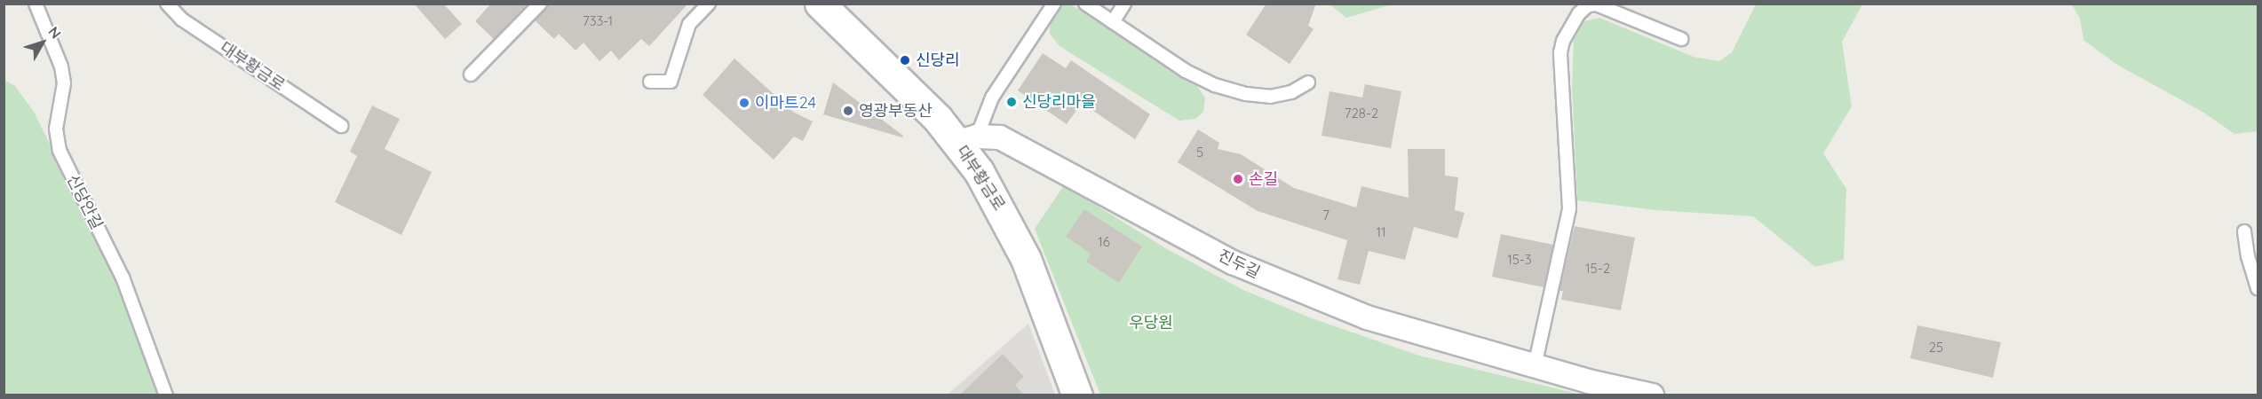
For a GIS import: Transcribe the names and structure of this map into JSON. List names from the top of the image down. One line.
{"streets":{"main road":["대부황금로"],"street":["진두길"],"lane":["신당안길"]},"crossings":[["대부황금로","진두길"]],"parks":["우당원"],"places":["신당리","신당리마을","이마트24","영광부동산","손길"],"house_numbers":["733-1","728-2","5","7","11","16","15-3","15-2","25"],"north":"top right"}
